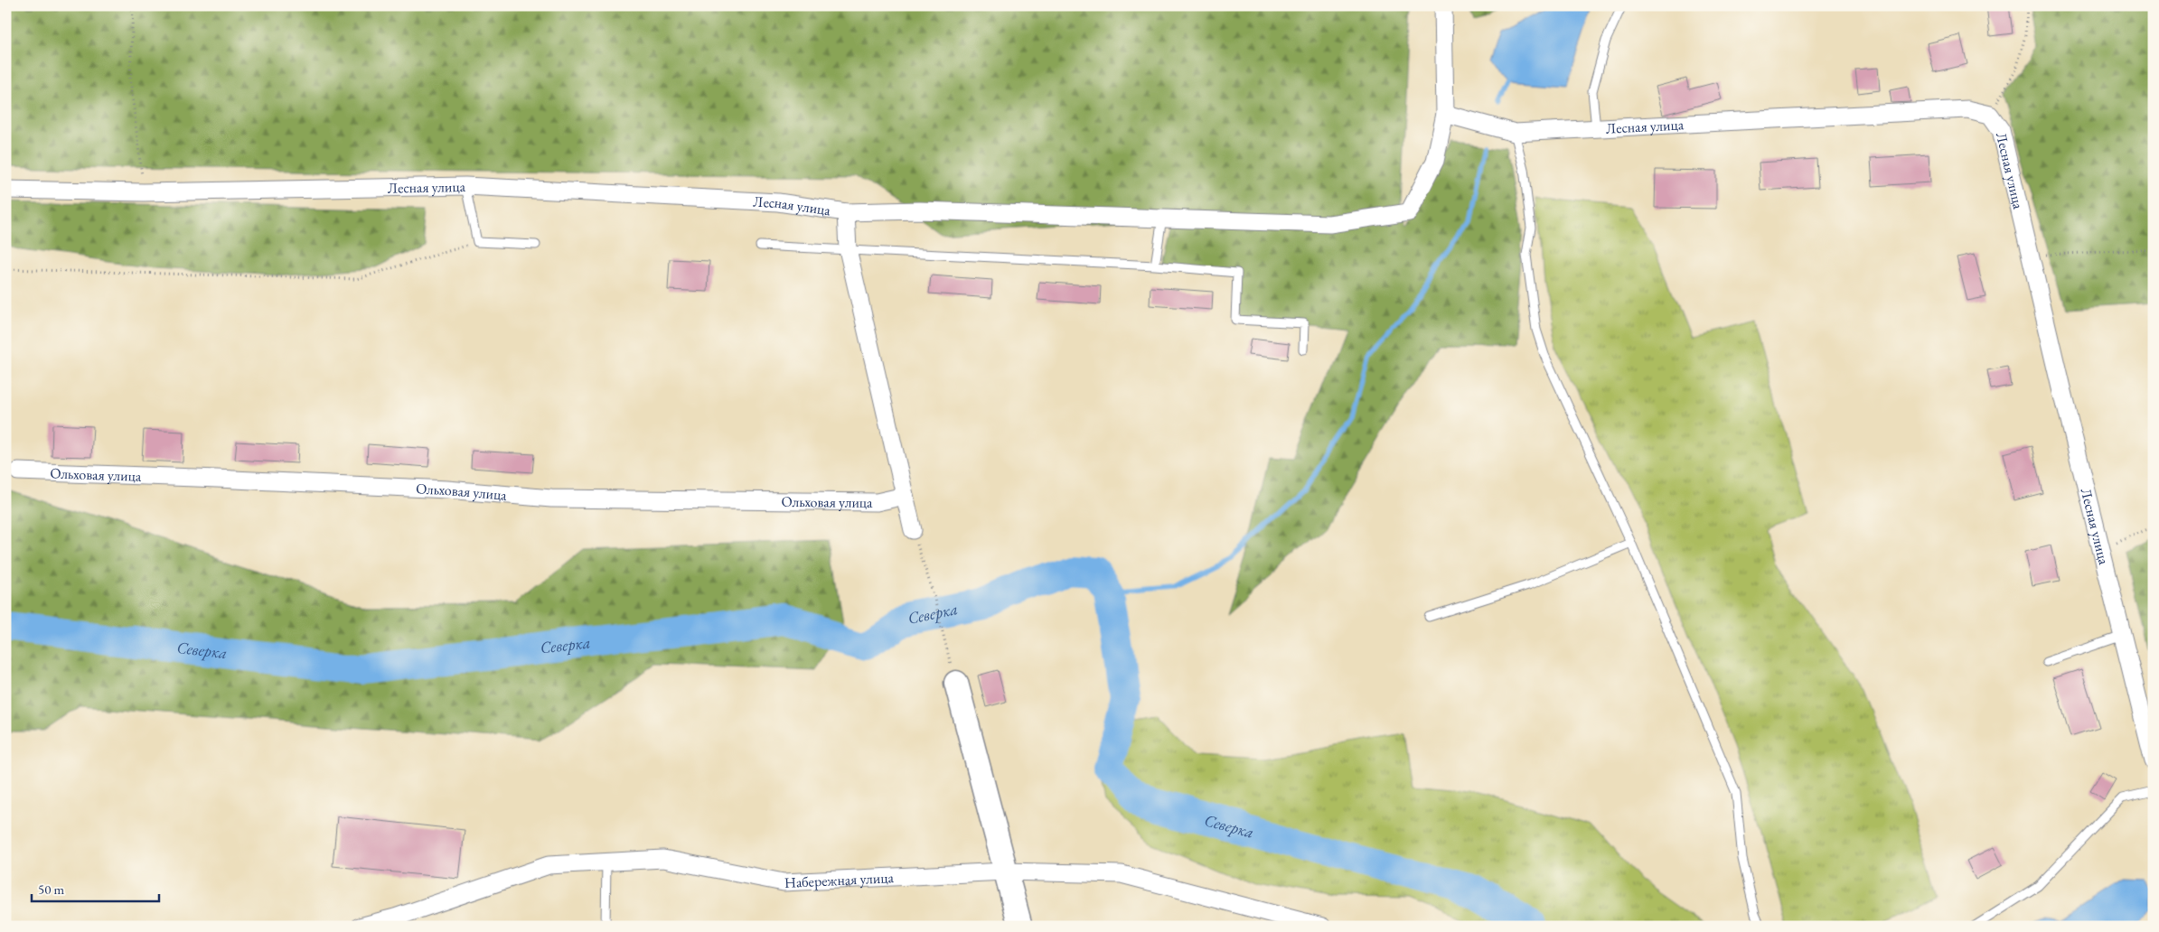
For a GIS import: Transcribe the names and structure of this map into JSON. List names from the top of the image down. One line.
{"streets":{"street":["Лесная улица","Ольховая улица","Набережная улица"]},"water":["Северка"],"scale_bar":"50 m"}
